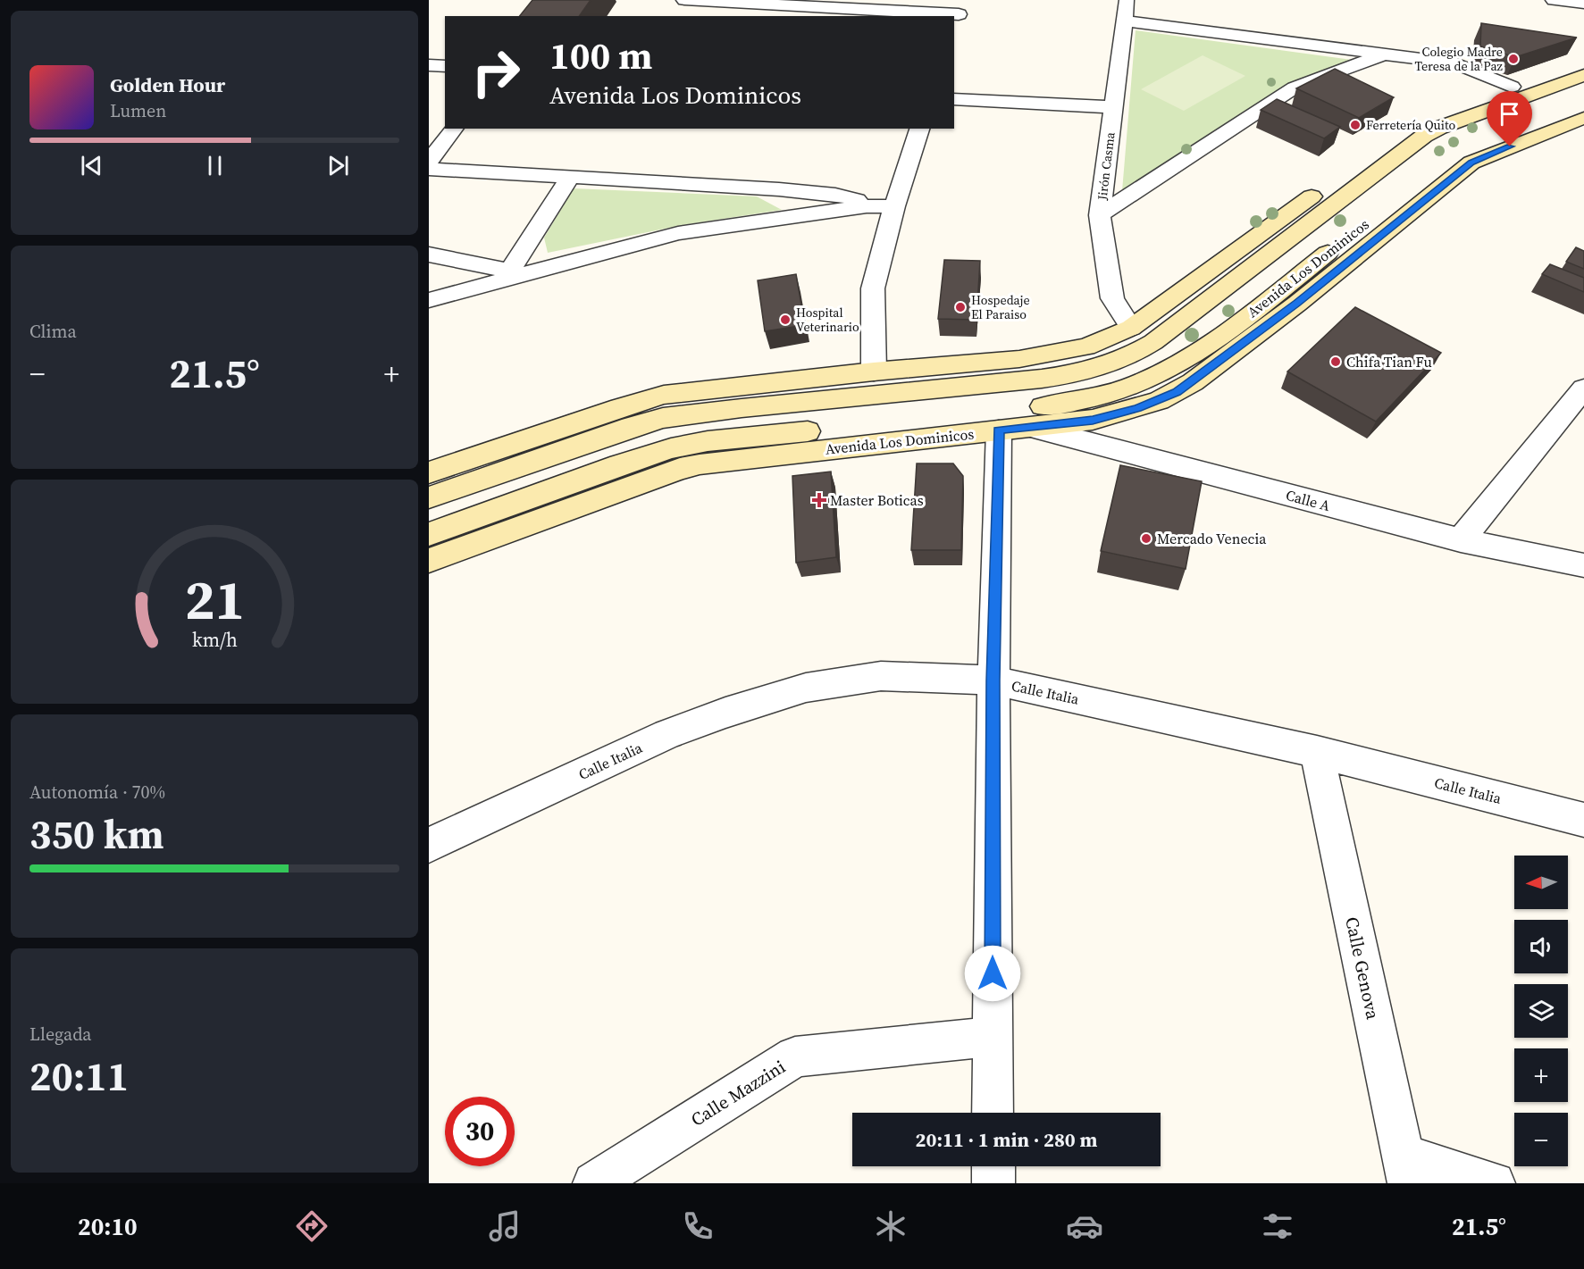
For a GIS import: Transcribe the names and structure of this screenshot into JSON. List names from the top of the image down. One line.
{"streets":{"main road":["Avenida Los Dominicos"],"street":["Jirón Casma","Calle A","Calle Italia","Calle Genova","Calle Mazzini"]},"crossings":[["Avenida Los Dominicos","Calle A"],["Calle Italia","Calle Genova"]],"places":{"other":["Colegio Madre Teresa de la Paz","Ferretería Quito","Hospedaje El Paraiso","Hospital Veterinario","Chifa Tian Fu","Mercado Venecia"],"health":["Master Boticas"]},"north":"left","page":{"turn":["100 m","Avenida Los Dominicos"],"song":["Golden Hour","Lumen"],"tile":["Clima",["Autonomía · 70%","350 km"],["Llegada","20:11"]],"heat":["−","21.5°","+"],"map_buttons":["+","−"],"limit":"30","trip":"20:11 · 1 min · 280 m","tabs":["20:10","21.5°"],"gauge":["21","km/h"]}}
